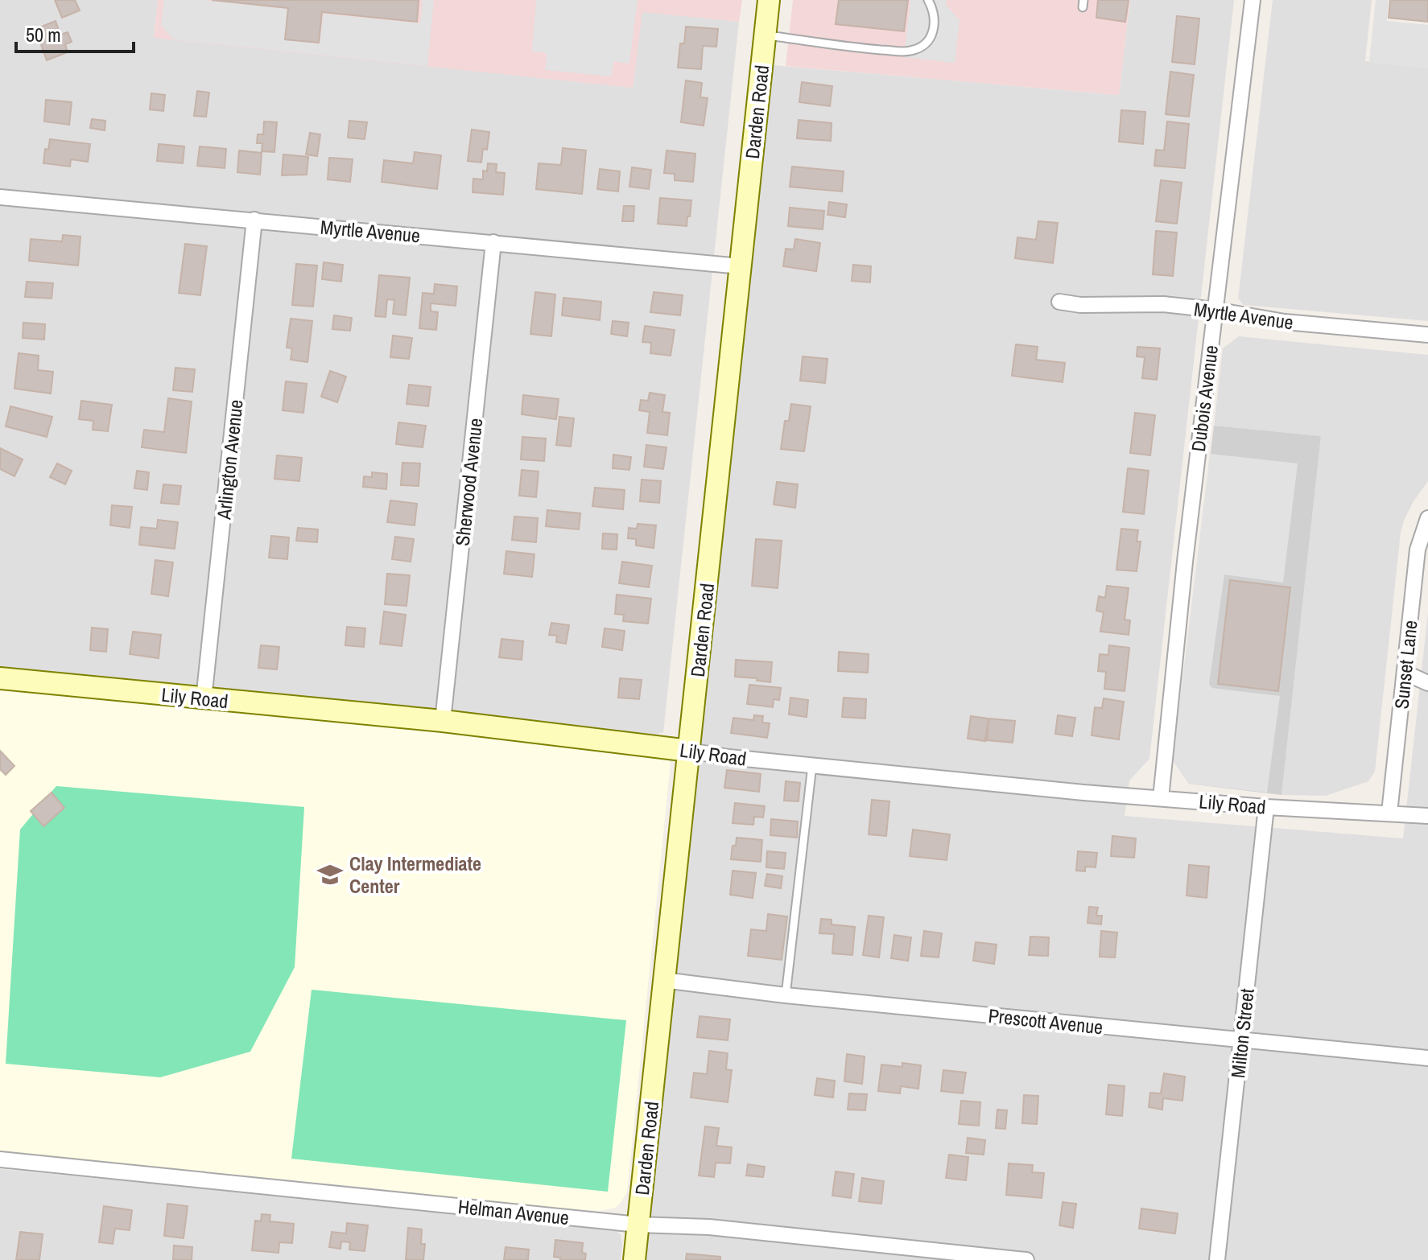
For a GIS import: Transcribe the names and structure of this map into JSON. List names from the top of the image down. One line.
{"streets":{"street":["Darden Road","Myrtle Avenue","Dubois Avenue","Arlington Avenue","Sherwood Avenue","Sunset Lane","Lily Road","Prescott Avenue","Milton Street","Helman Avenue"]},"crossings":[["Darden Road","Myrtle Avenue"],["Darden Road","Lily Road"],["Darden Road","Prescott Avenue"],["Darden Road","Helman Avenue"],["Myrtle Avenue","Dubois Avenue"],["Myrtle Avenue","Arlington Avenue"],["Myrtle Avenue","Sherwood Avenue"],["Dubois Avenue","Lily Road"],["Arlington Avenue","Lily Road"],["Sherwood Avenue","Lily Road"],["Sunset Lane","Lily Road"],["Lily Road","Milton Street"],["Prescott Avenue","Milton Street"]],"places":{"school or university":["Clay Intermediate Center"]},"scale_bar":"50 m"}
